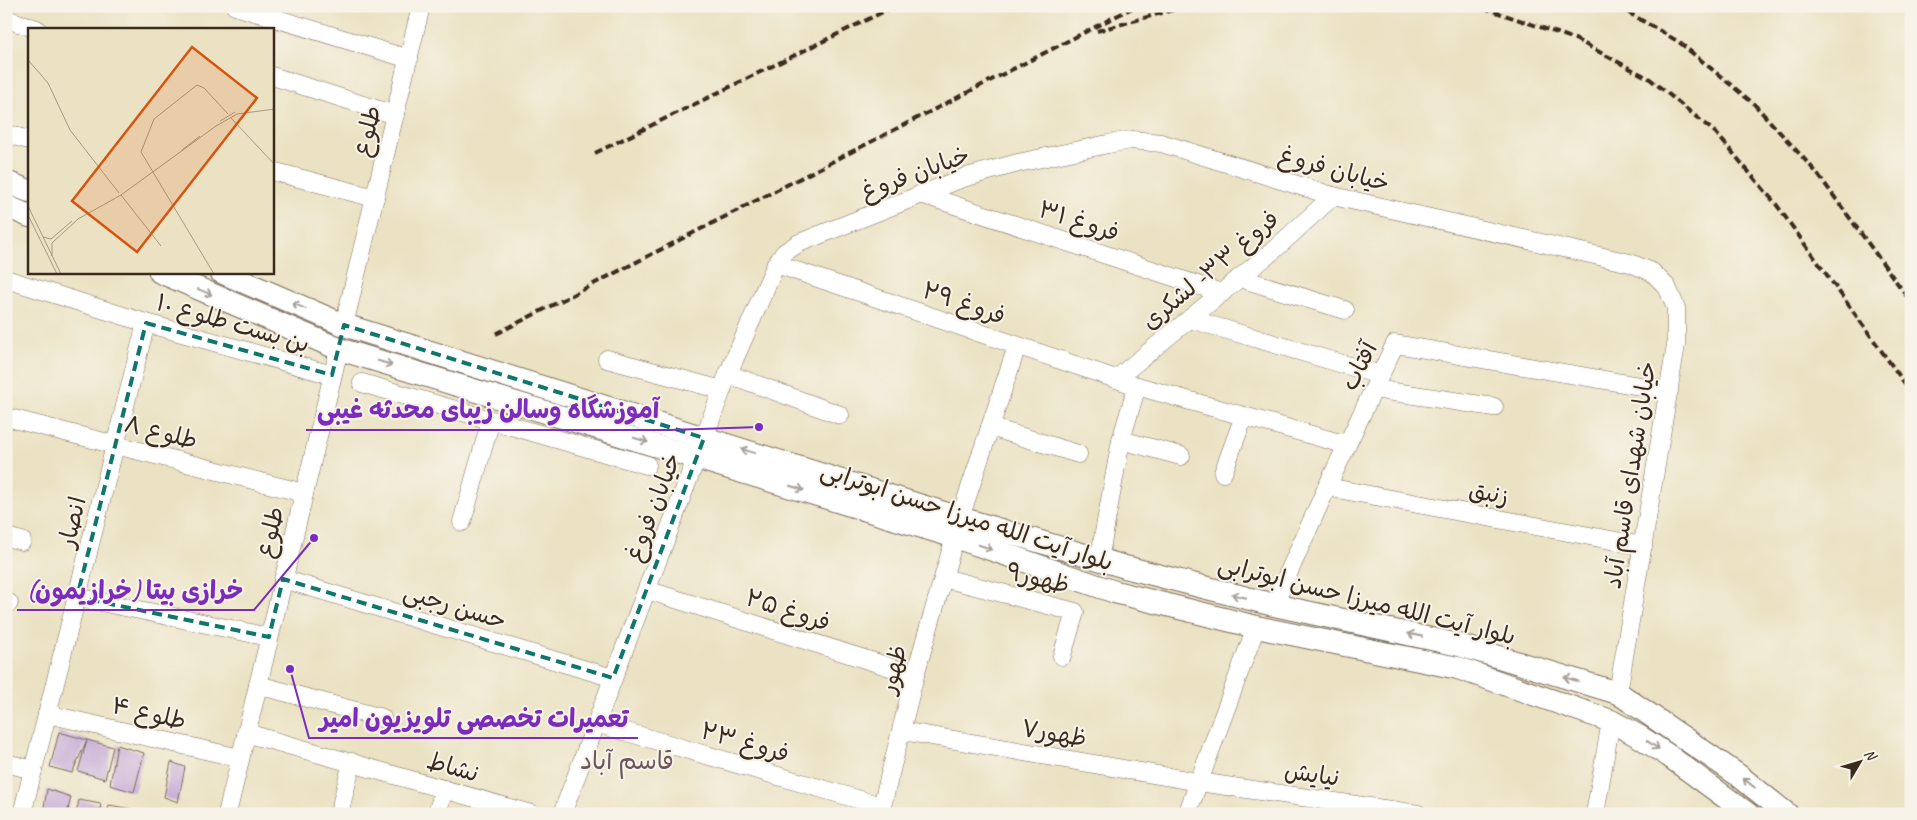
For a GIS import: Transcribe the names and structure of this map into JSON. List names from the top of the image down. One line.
{"streets":{"main road":["بلوار آیت الله میرزا حسن ابوترابی"],"street":["طلوع","خیابان فروغ","فروغ ۳۱","فروغ ۳۳- لشکری","فروغ ۲۹","بن بست طلوع ۱۰","آفتاب","طلوع ۸","خیابان شهدای قاسم آباد","زنبق","انصار","ظهور۹","حسن رجبی","فروغ ۲۵","ظهور","طلوع ۴","ظهور۷","فروغ ۲۳","نشاط","نيايش"]},"crossings":[["طلوع","بن بست طلوع ۱۰"],["طلوع","طلوع ۸"],["طلوع","بلوار آیت الله میرزا حسن ابوترابی"],["طلوع","حسن رجبی"],["طلوع","طلوع ۴"],["طلوع","نشاط"],["خیابان فروغ","فروغ ۳۱"],["خیابان فروغ","فروغ ۳۳- لشکری"],["خیابان فروغ","فروغ ۲۹"],["خیابان فروغ","خیابان شهدای قاسم آباد"],["خیابان فروغ","بلوار آیت الله میرزا حسن ابوترابی"],["خیابان فروغ","حسن رجبی"],["خیابان فروغ","فروغ ۲۵"],["خیابان فروغ","فروغ ۲۳"],["فروغ ۳۱","فروغ ۳۳- لشکری"],["فروغ ۳۳- لشکری","فروغ ۲۹"],["فروغ ۲۹","آفتاب"],["فروغ ۲۹","ظهور"],["بن بست طلوع ۱۰","انصار"],["آفتاب","خیابان شهدای قاسم آباد"],["آفتاب","زنبق"],["آفتاب","بلوار آیت الله میرزا حسن ابوترابی"],["طلوع ۸","انصار"],["خیابان شهدای قاسم آباد","زنبق"],["خیابان شهدای قاسم آباد","بلوار آیت الله میرزا حسن ابوترابی"],["بلوار آیت الله میرزا حسن ابوترابی","ظهور"],["انصار","طلوع ۴"],["ظهور۹","ظهور"],["فروغ ۲۵","ظهور"],["ظهور","ظهور۷"],["ظهور","فروغ ۲۳"],["ظهور۷","نيايش"]],"districts":["قاسم آباد"],"places":["آموزشگاه وسالن زیبای محدثه غیبی","خرازی بیتا (خرازیمون)","تعمیرات تخصصی تلویزیون امیر"],"north":"top right"}
